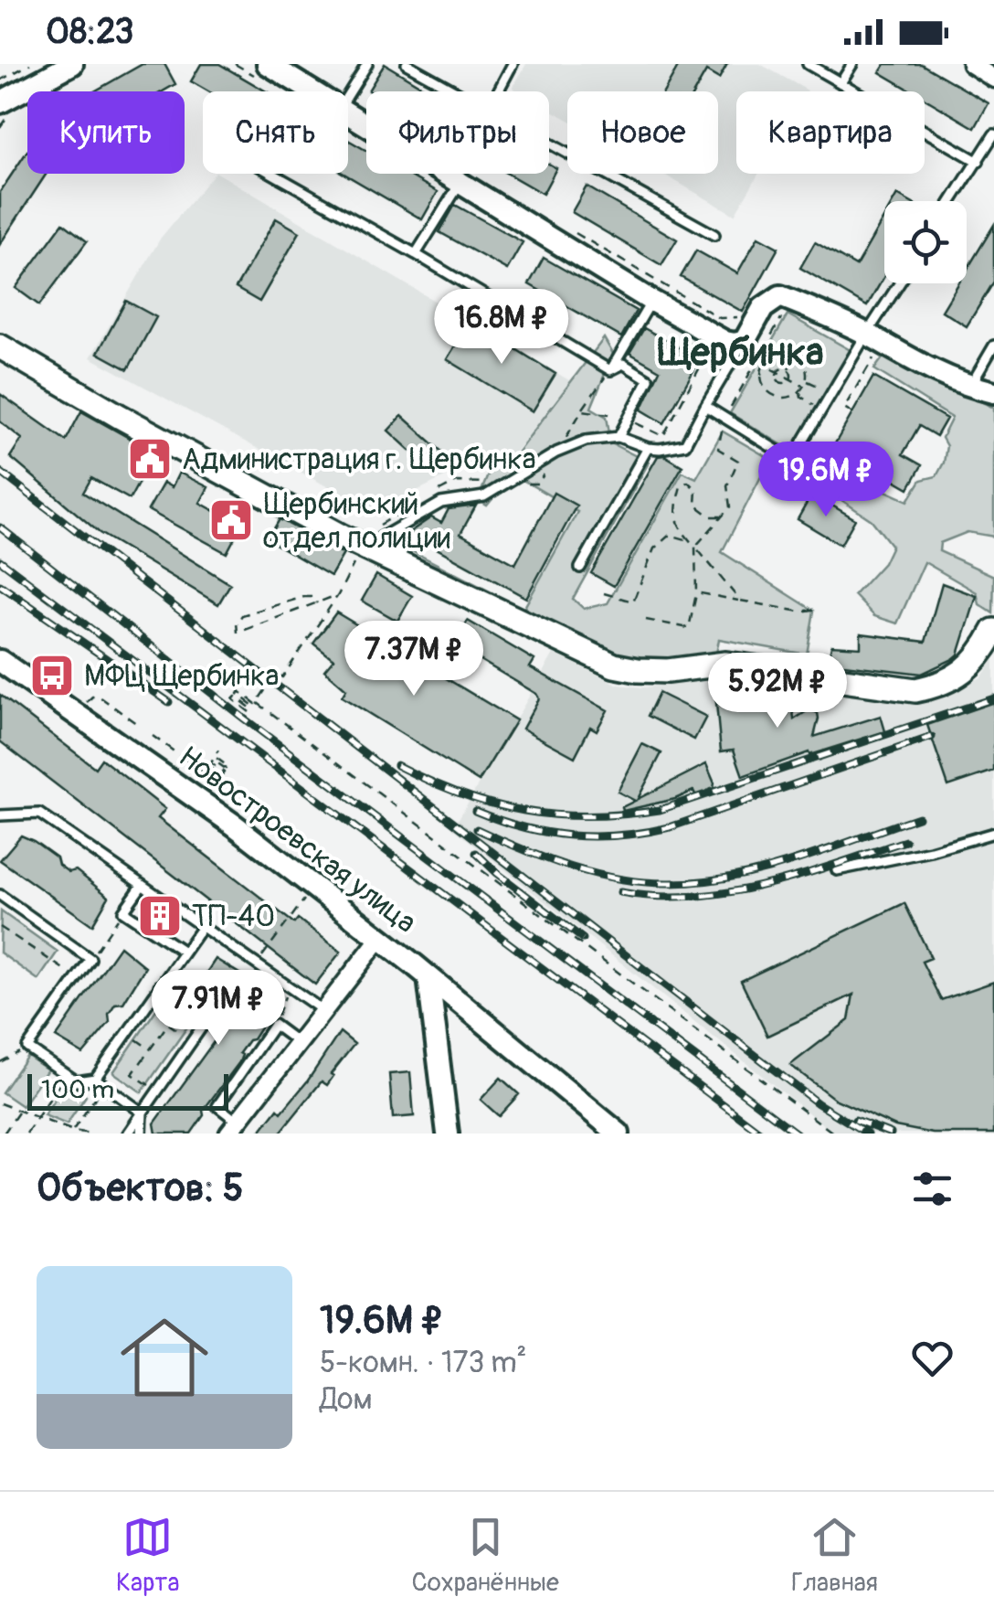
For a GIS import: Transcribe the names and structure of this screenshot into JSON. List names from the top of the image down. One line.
{"streets":{"street":["Новостроевская улица"]},"districts":["Щербинка"],"places":{"public building":["Администрация г. Щербинка","Щербинский отдел полиции"],"bus stop":["МФЦ Щербинка"],"building":["ТП-40"]},"scale_bar":"100 m","page":{"status":"08:23","chip":["Купить","Снять","Фильтры","Новое","Квартира"],"price":["16.8M ₽","19.6M ₽","7.37M ₽","5.92M ₽","7.91M ₽"],"scale":"100 m","heading":"Объектов: 5","list":[{"name":"19.6M ₽","note":"5-комн. · 173 m² · Дом"}],"tabs":["Карта","Сохранённые","Главная"]}}
